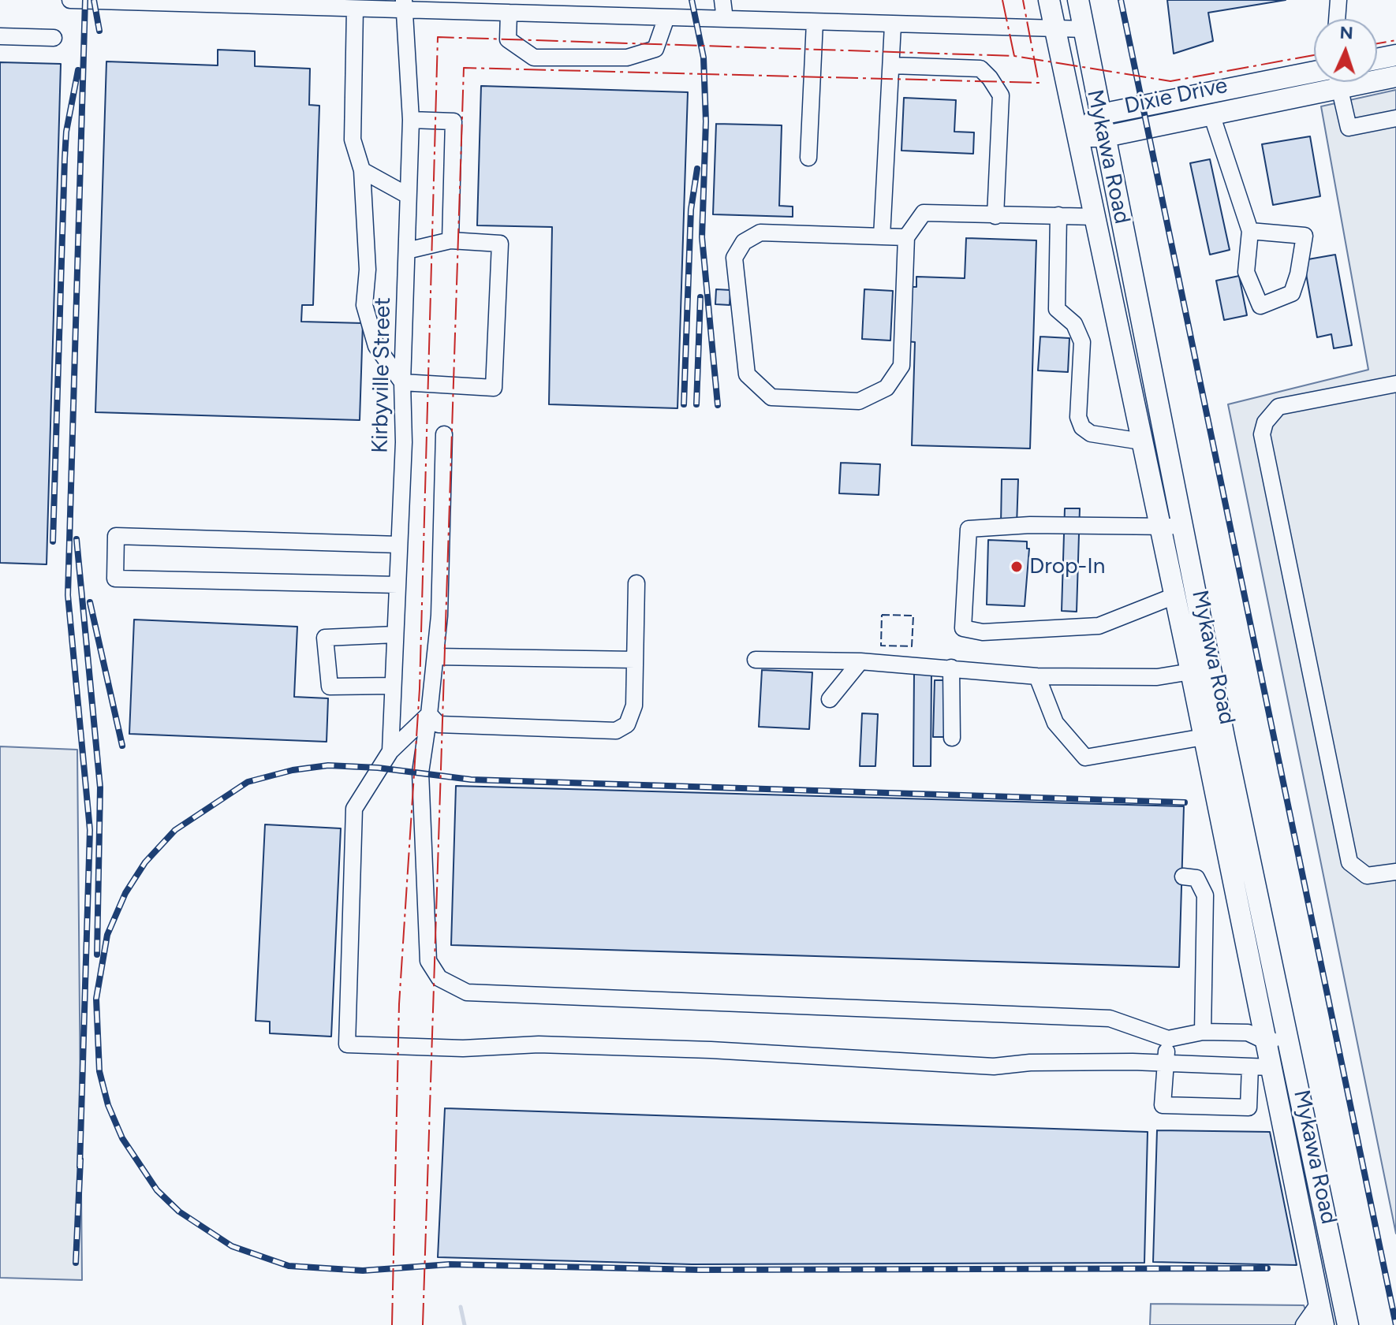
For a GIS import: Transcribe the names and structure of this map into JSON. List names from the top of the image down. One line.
{"streets":{"main road":["Dixie Drive","Mykawa Road"],"street":["Kirbyville Street"]},"crossings":[["Dixie Drive","Mykawa Road"]],"places":["Drop-In"],"north":"top"}
